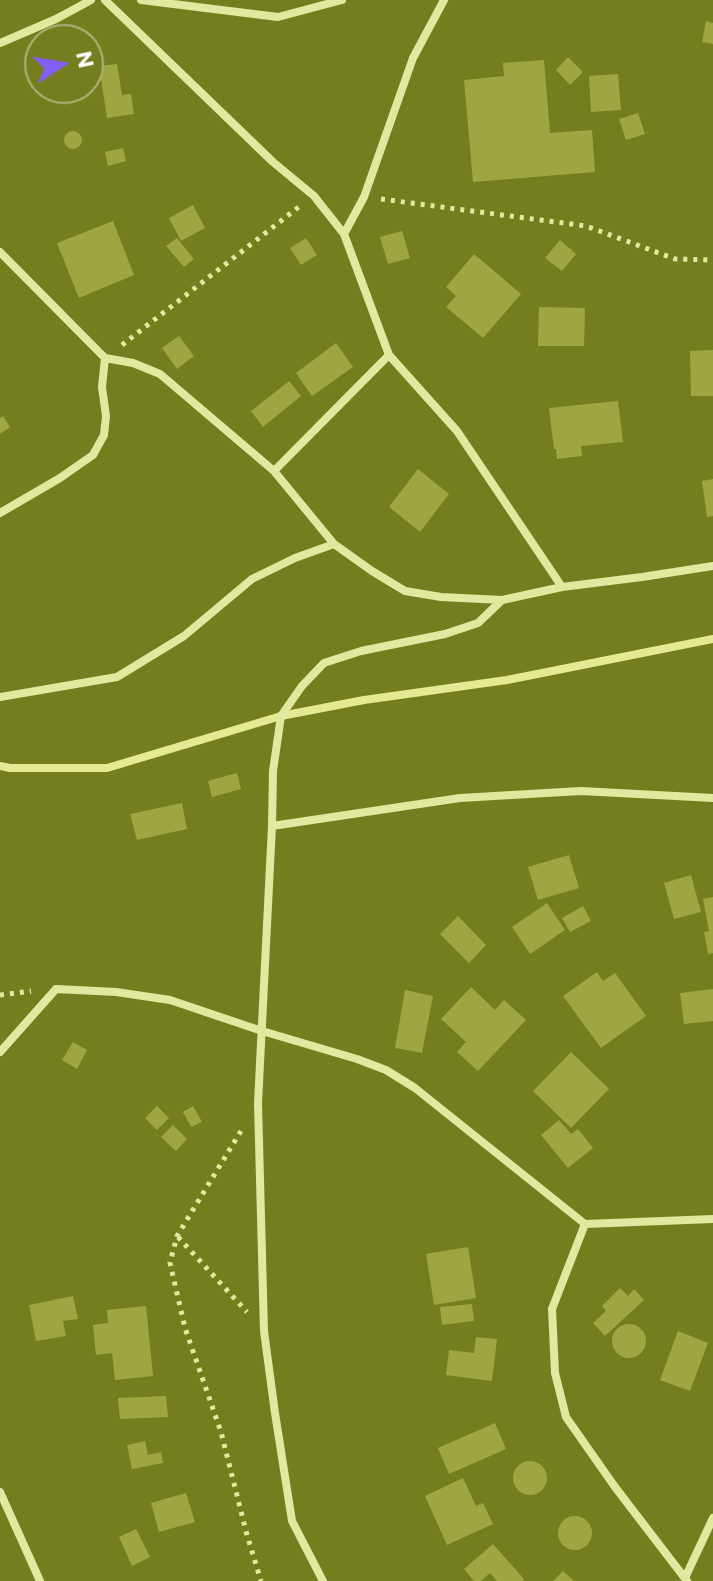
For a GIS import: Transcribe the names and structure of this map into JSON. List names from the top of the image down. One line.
{"north":"right"}
